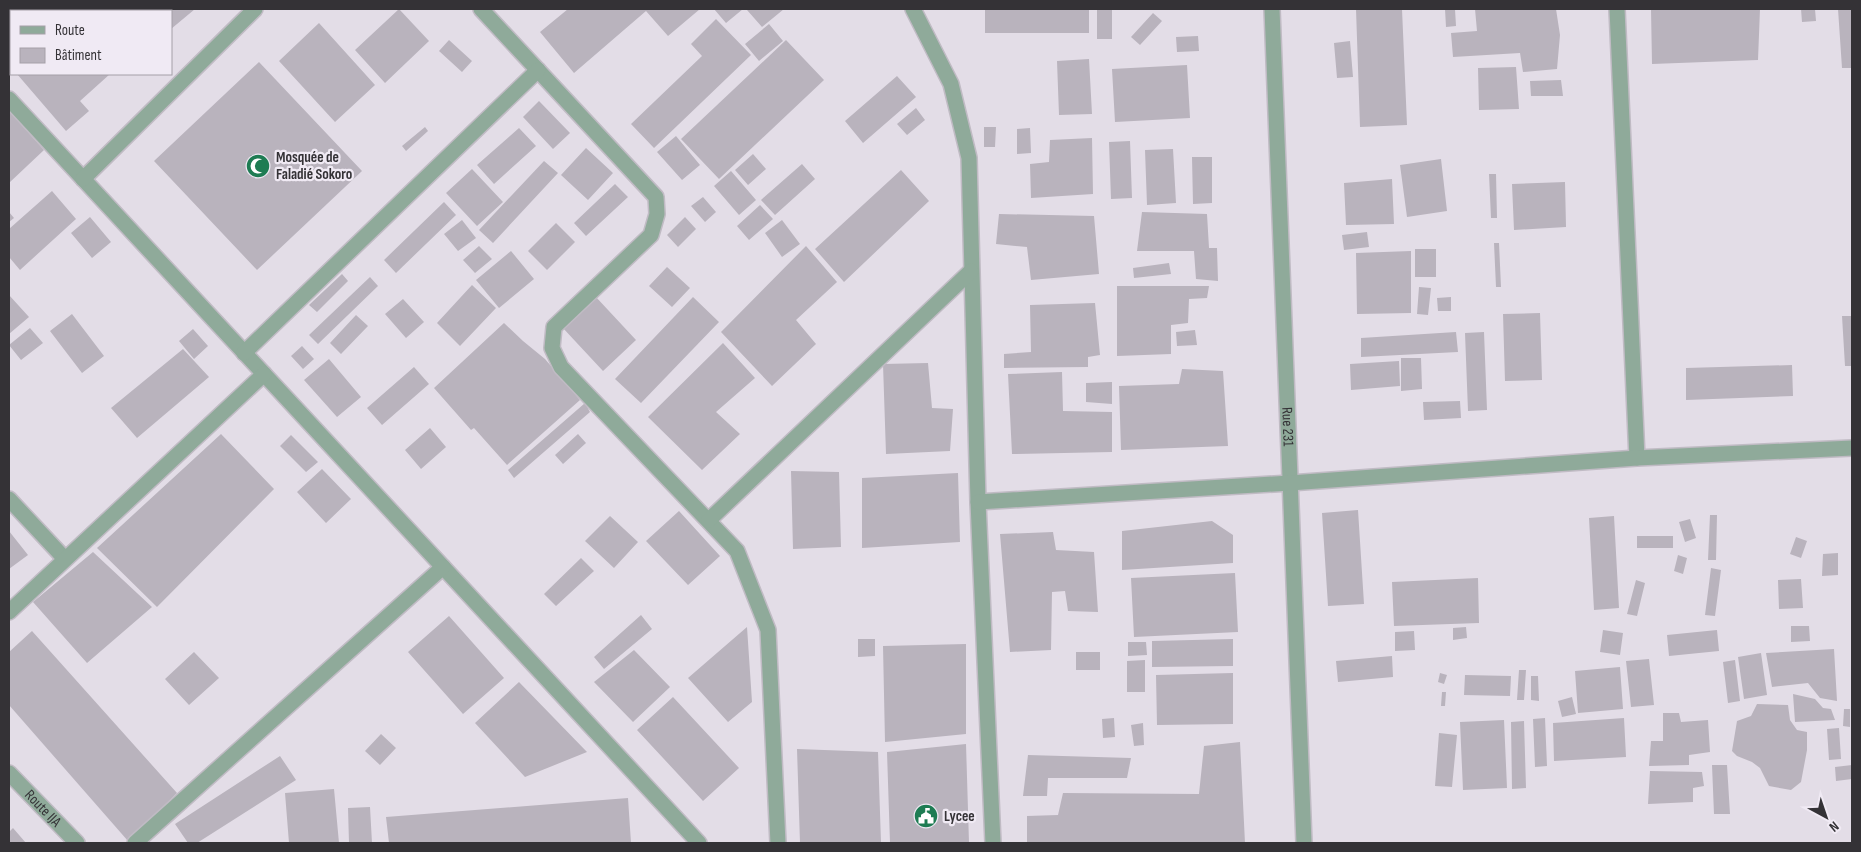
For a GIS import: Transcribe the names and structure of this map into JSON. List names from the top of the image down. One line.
{"streets":{"street":["Rue 231","Route IJA"]},"places":{"mosque":["Mosquée de Faladié Sokoro"],"public building":["Lycee"]},"legend":["Route","Bâtiment"],"north":"bottom right"}
